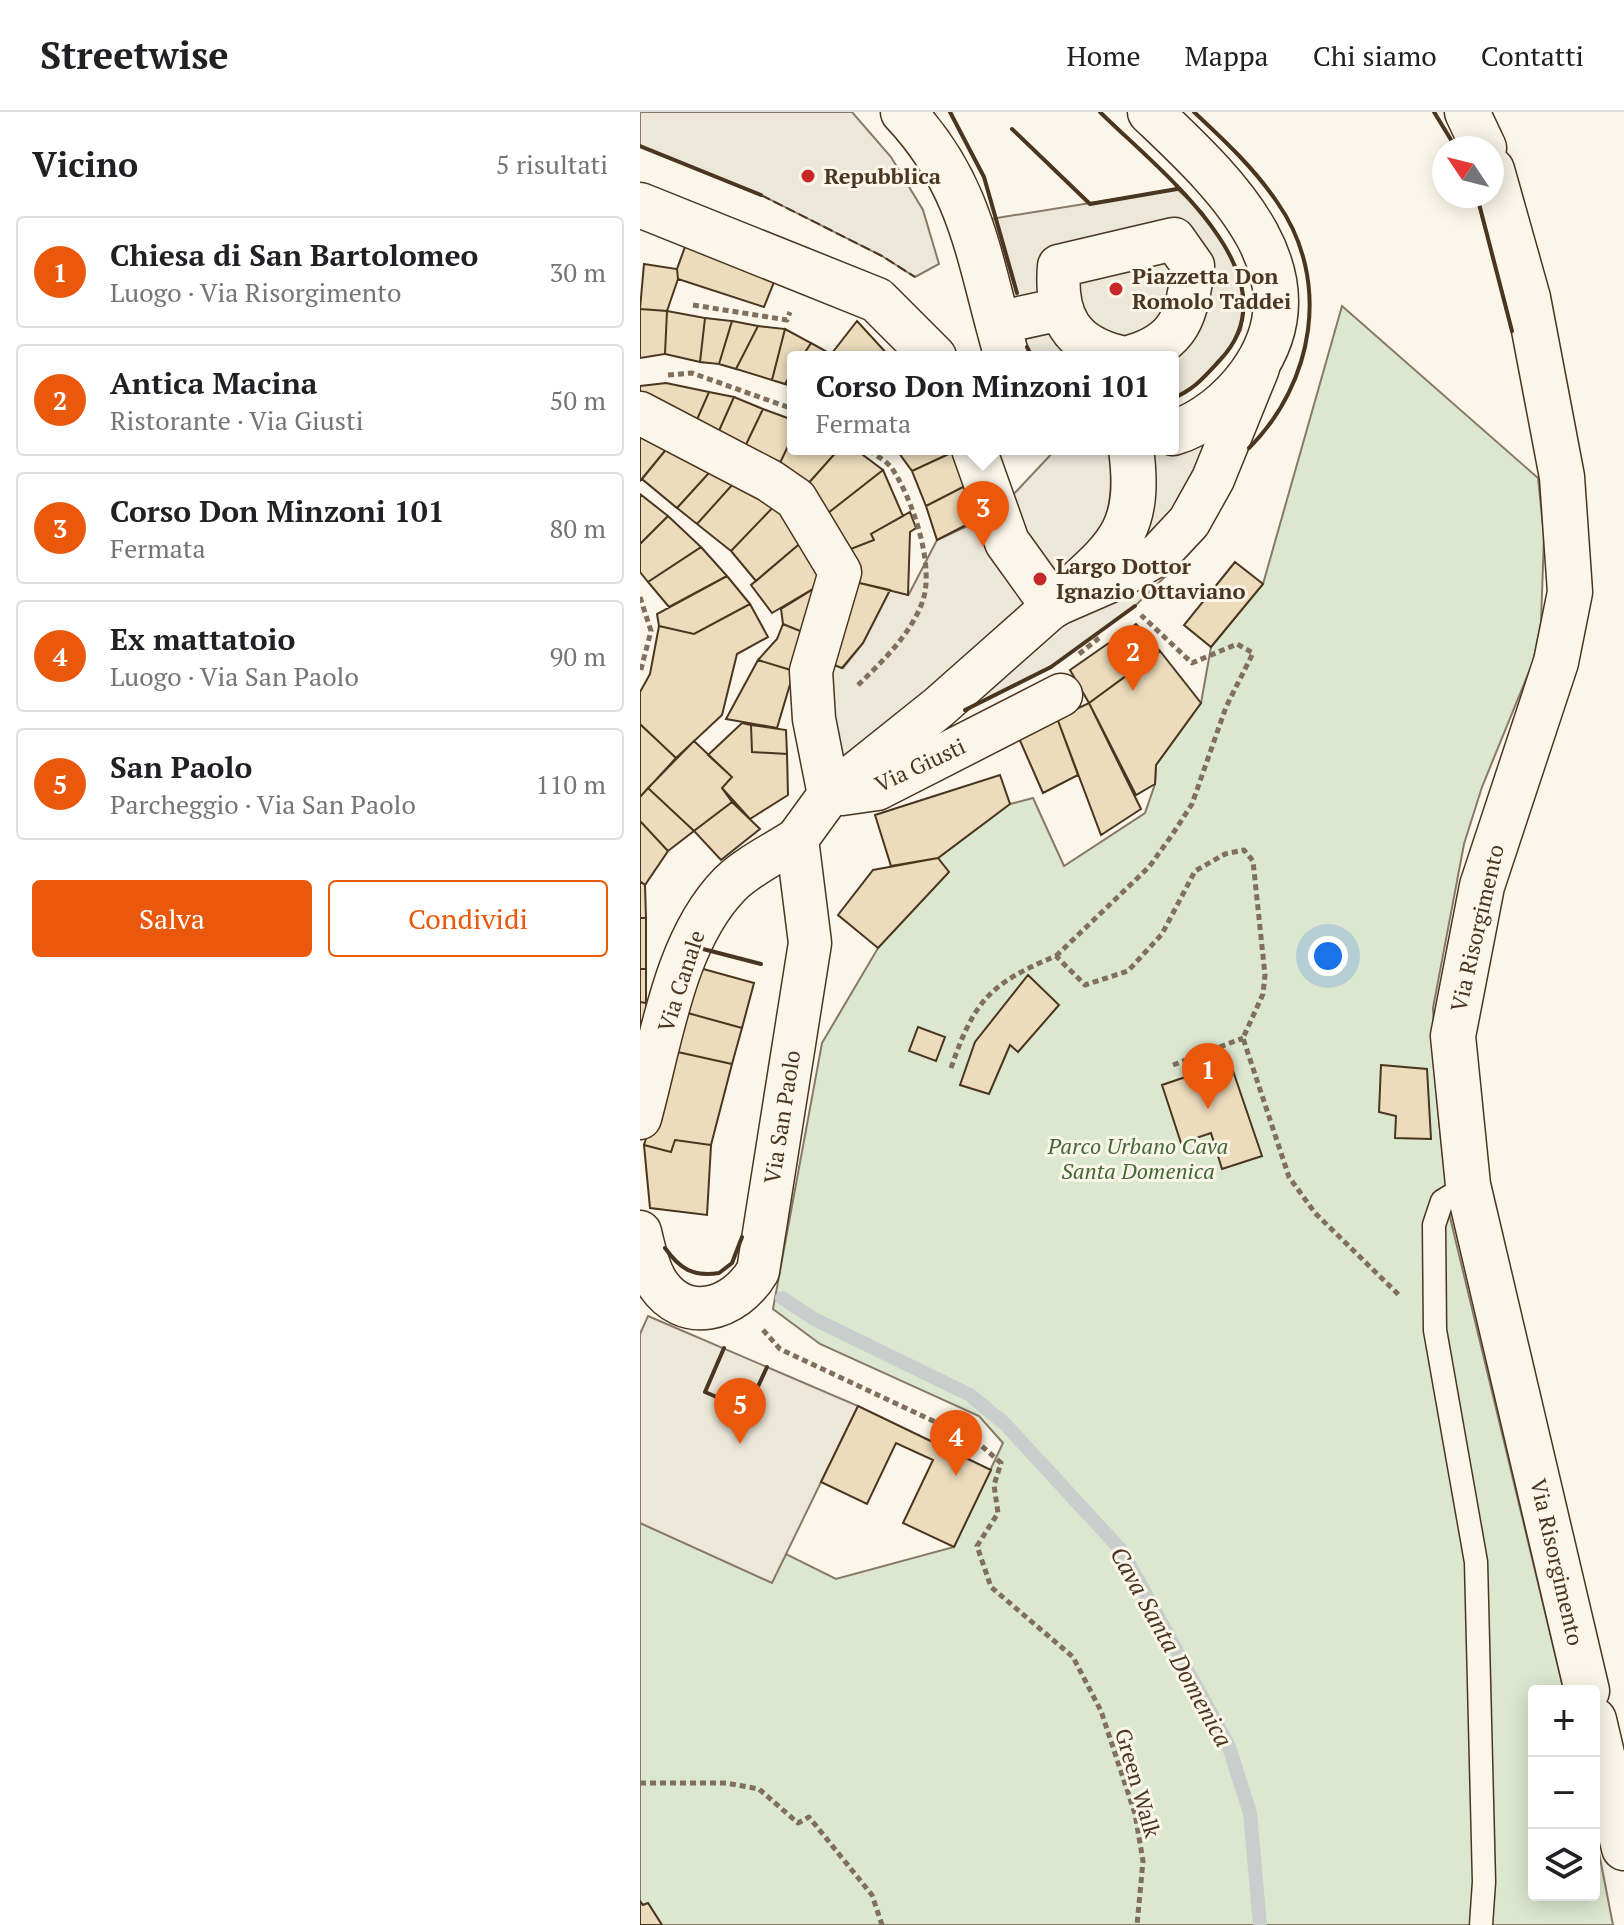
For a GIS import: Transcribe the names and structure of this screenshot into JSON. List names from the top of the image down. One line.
{"streets":{"main road":["Via Risorgimento"],"street":["Via Giusti","Via Canale","Via San Paolo"],"path":["Green Walk"]},"crossings":[["Via Canale","Via San Paolo"],["Via San Paolo","Green Walk"]],"water":["Cava Santa Domenica"],"parks":["Parco Urbano Cava Santa Domenica"],"places":["Repubblica","Piazzetta Don Romolo Taddei","Largo Dottor Ignazio Ottaviano"],"north":"top left","page":{"header":"Streetwise","nav":["Home","Mappa","Chi siamo","Contatti"],"heading":["Vicino","5 risultati"],"list":[{"mark":"1","name":"Chiesa di San Bartolomeo","note":"Luogo · Via Risorgimento","value":"30 m"},{"mark":"2","name":"Antica Macina","note":"Ristorante · Via Giusti","value":"50 m"},{"mark":"3","name":"Corso Don Minzoni 101","note":"Fermata","value":"80 m"},{"mark":"4","name":"Ex mattatoio","note":"Luogo · Via San Paolo","value":"90 m"},{"mark":"5","name":"San Paolo","note":"Parcheggio · Via San Paolo","value":"110 m"}],"popup":["Corso Don Minzoni 101","Fermata"],"pins":["3","2","1","5","4"],"buttons":["Salva","Condividi"],"map_buttons":["+","−"]}}
